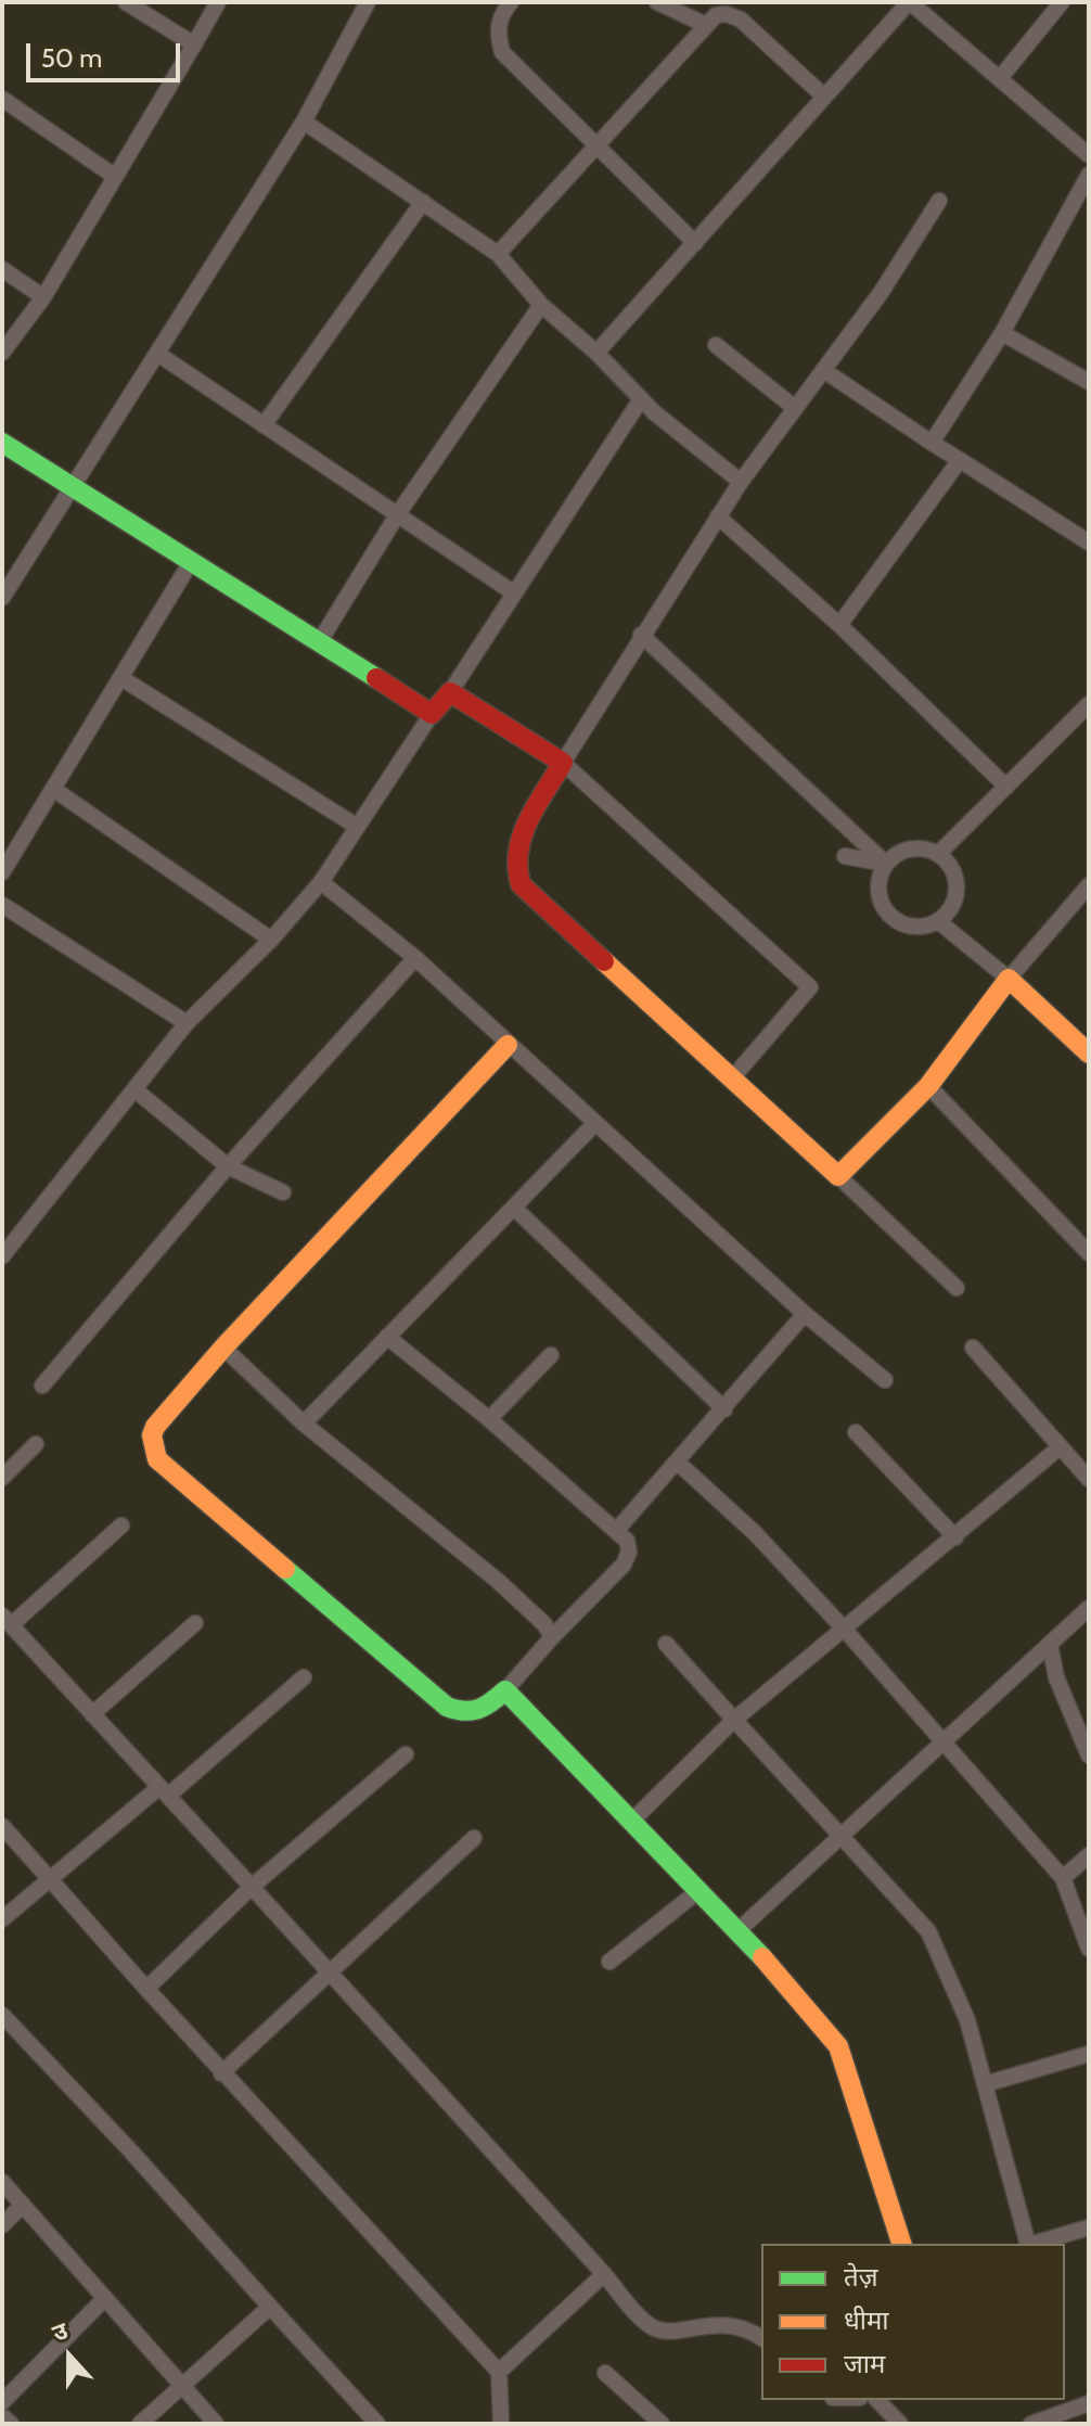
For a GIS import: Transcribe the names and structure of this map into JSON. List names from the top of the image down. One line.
{"legend":["तेज़","धीमा","जाम"],"scale_bar":"50 m","north":"top"}
